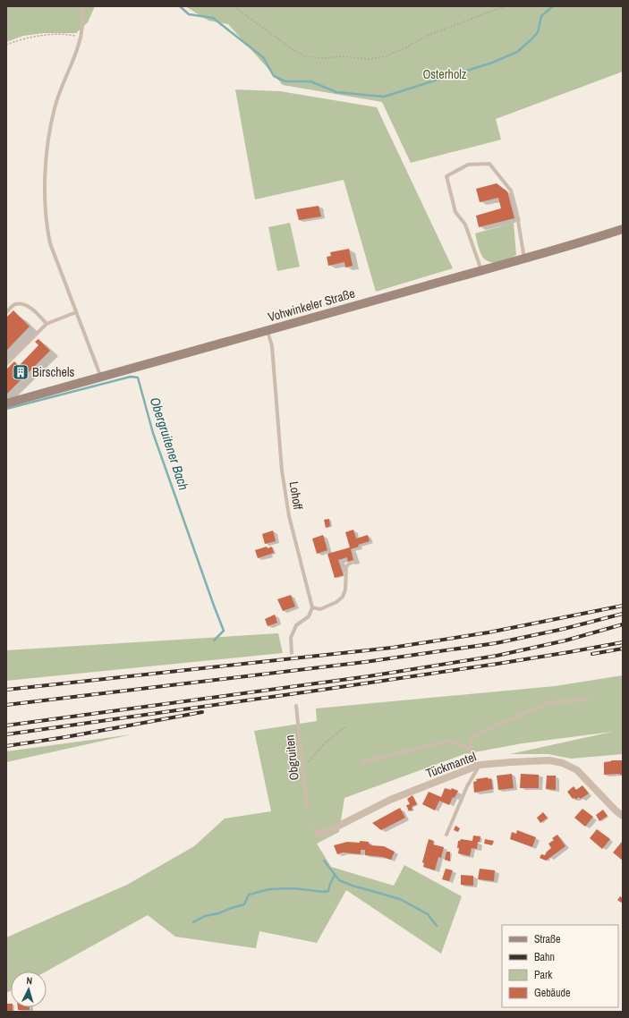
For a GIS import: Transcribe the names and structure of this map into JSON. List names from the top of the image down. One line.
{"streets":{"street":["Vohwinkeler Straße","Tückmantel"],"lane":["Lohoff","Obgruiten"]},"crossings":[["Vohwinkeler Straße","Lohoff"]],"water":["Obergruitener Bach"],"parks":["Osterholz"],"places":{"building":["Birschels"]},"legend":["Straße","Bahn","Park","Gebäude"],"north":"top"}
